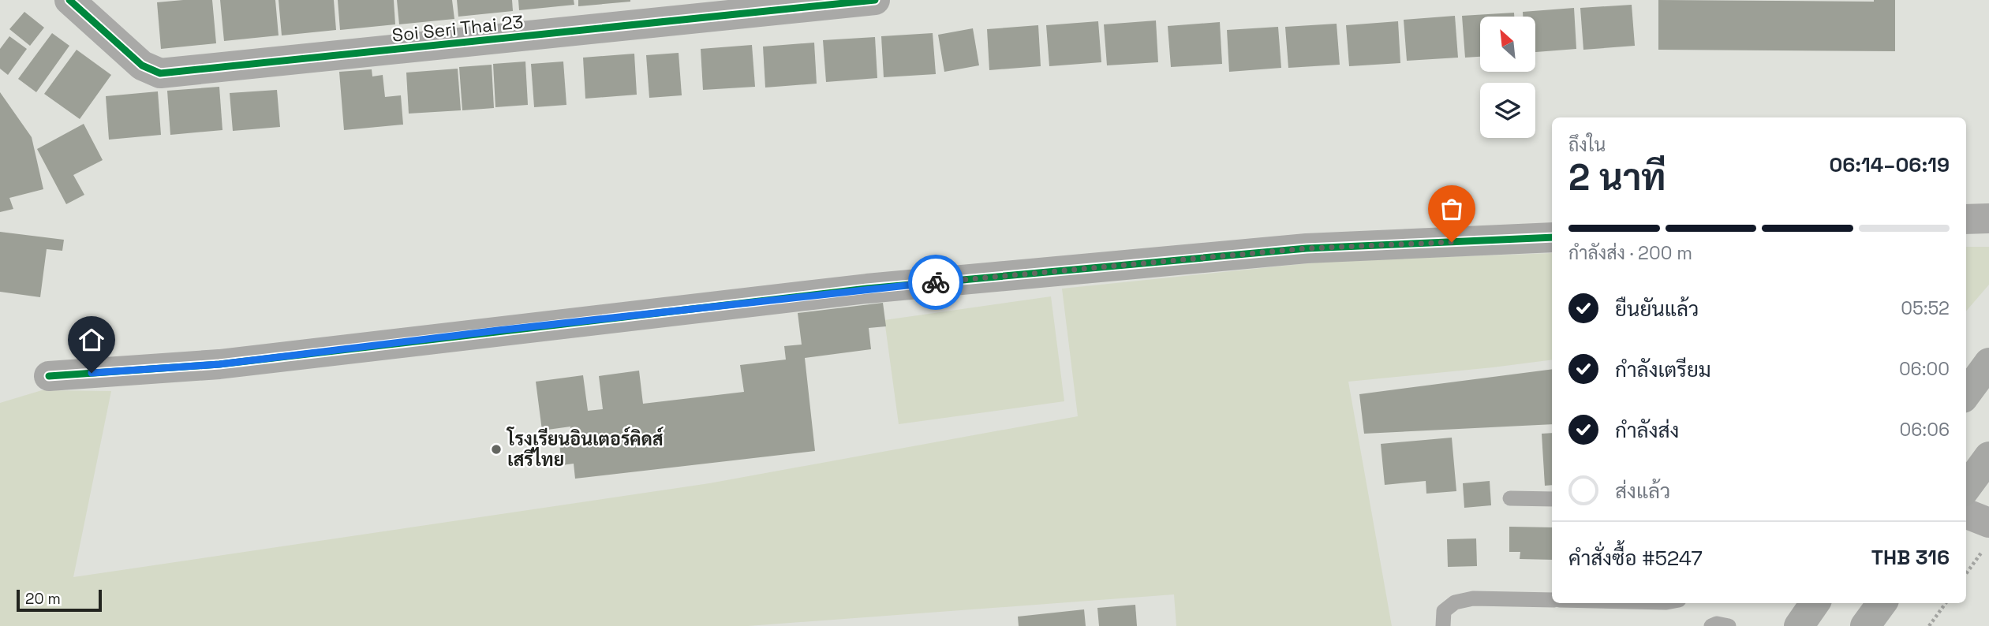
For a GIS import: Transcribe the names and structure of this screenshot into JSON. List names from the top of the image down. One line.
{"streets":{"street":["Soi Seri Thai 23"]},"places":["โรงเรียนอินเตอร์คิดส์ เสรีไทย"],"scale_bar":"20 m","north":"top left","page":{"heading":["2 นาที","ถึงใน","06:14–06:19"],"panel":["คำสั่งซื้อ #5247","THB 316"],"bar":"กำลังส่ง · 200 m","list":[["ยืนยันแล้ว","05:52"],["กำลังเตรียม","06:00"],["กำลังส่ง","06:06"],"ส่งแล้ว"],"scale":"20 m"}}
